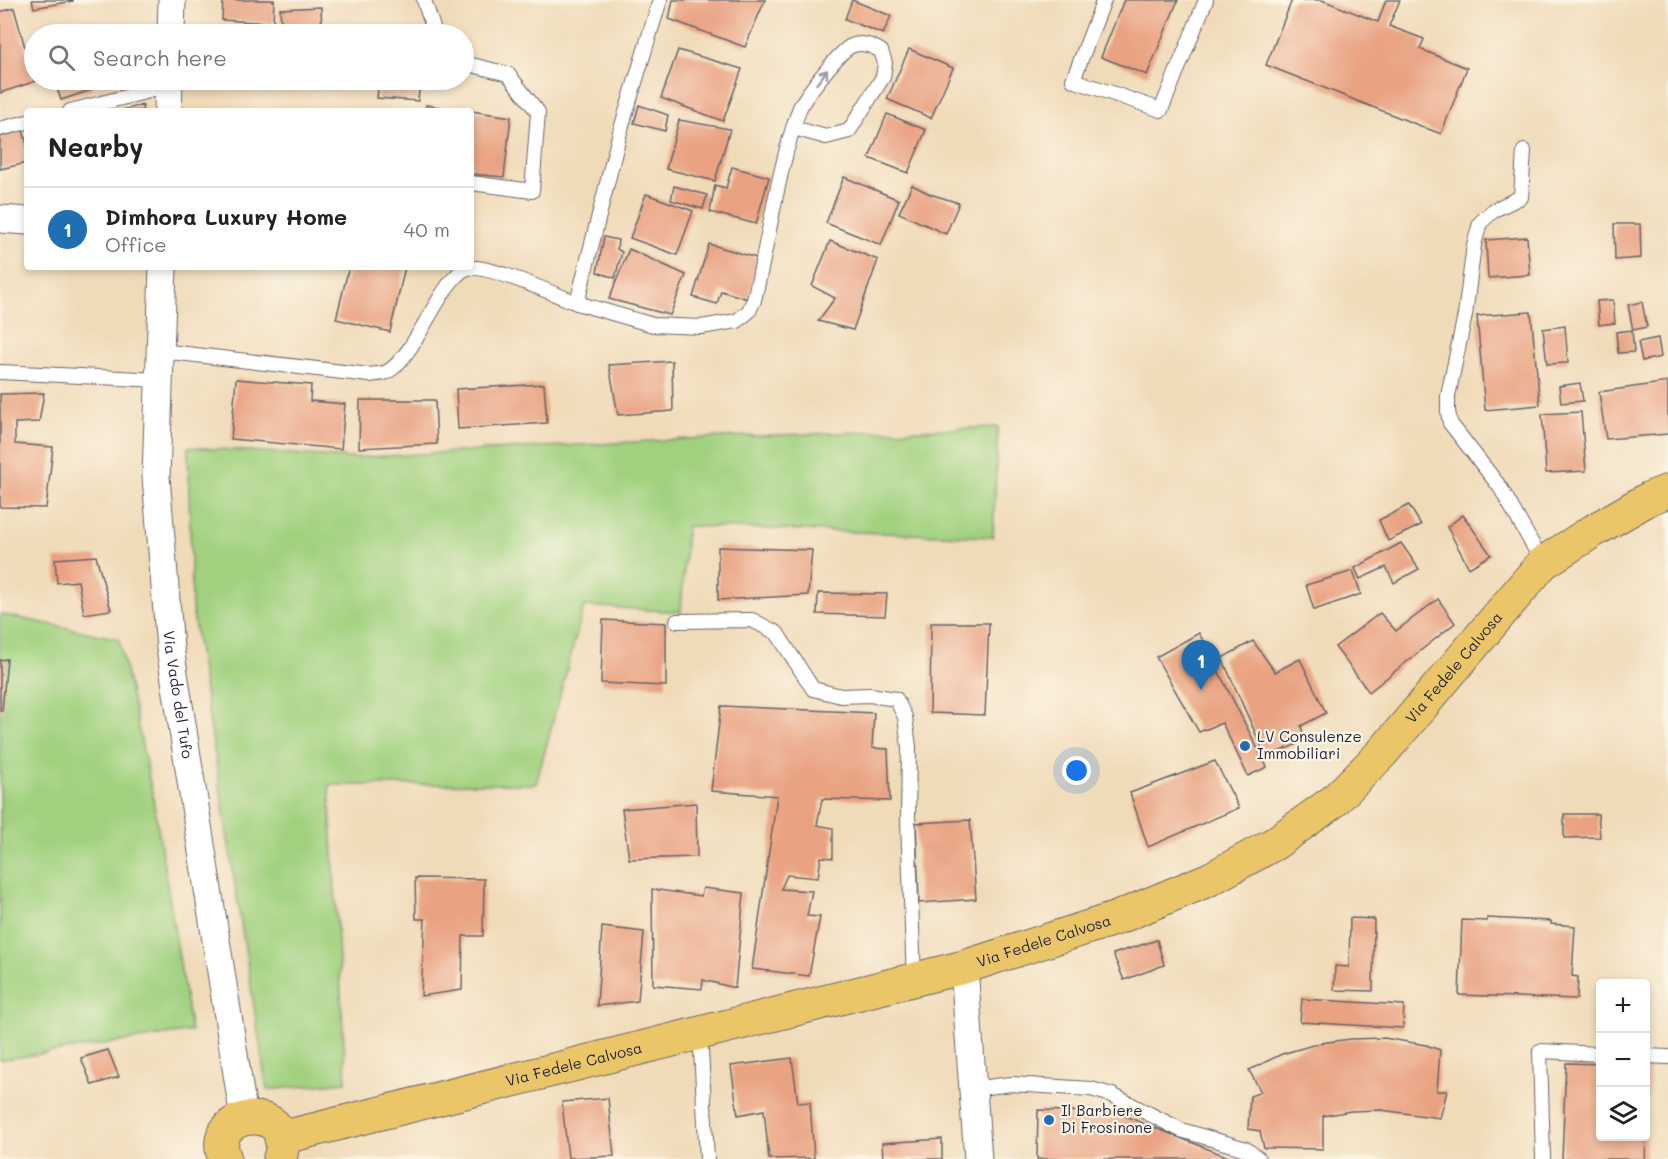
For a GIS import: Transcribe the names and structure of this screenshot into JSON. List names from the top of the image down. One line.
{"streets":{"main road":["Via Fedele Calvosa"],"street":["Via Vado del Tufo"]},"places":["LV Consulenze Immobiliari","Il Barbiere Di Frosinone"],"page":{"search":"Search here","heading":"Nearby","list":[{"mark":"1","name":"Dimhora Luxury Home","note":"Office","value":"40 m"}],"pins":"1","map_buttons":["+","−"]}}
